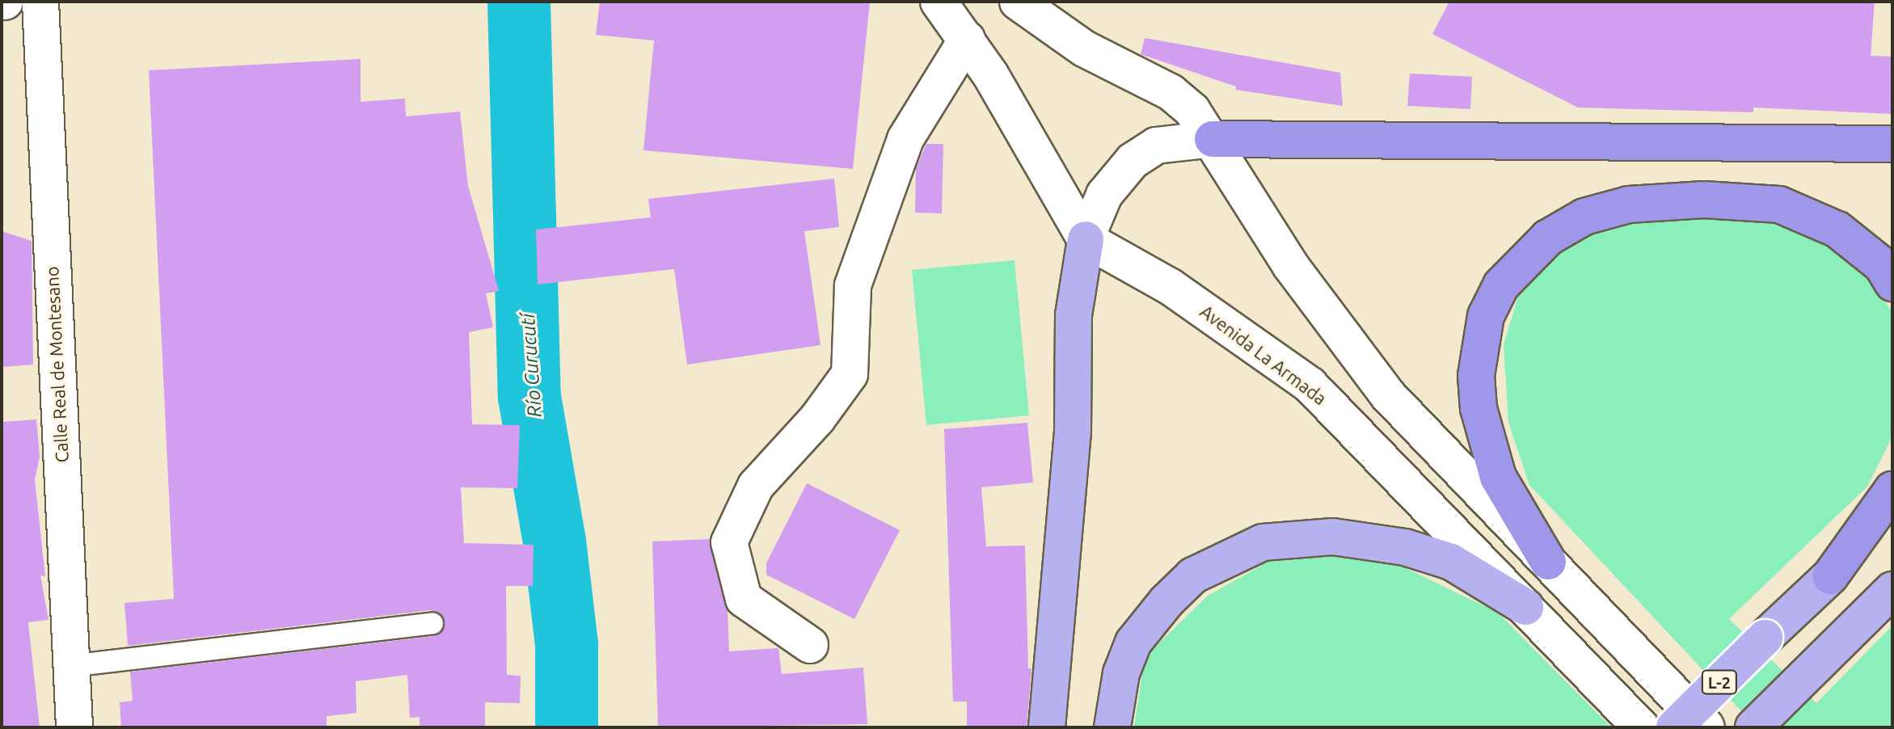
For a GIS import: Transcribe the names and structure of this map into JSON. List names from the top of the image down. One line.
{"streets":{"highway":["L-2"],"main road":["Avenida La Armada","Calle Real de Montesano"]},"water":["Río Curucutí"]}
